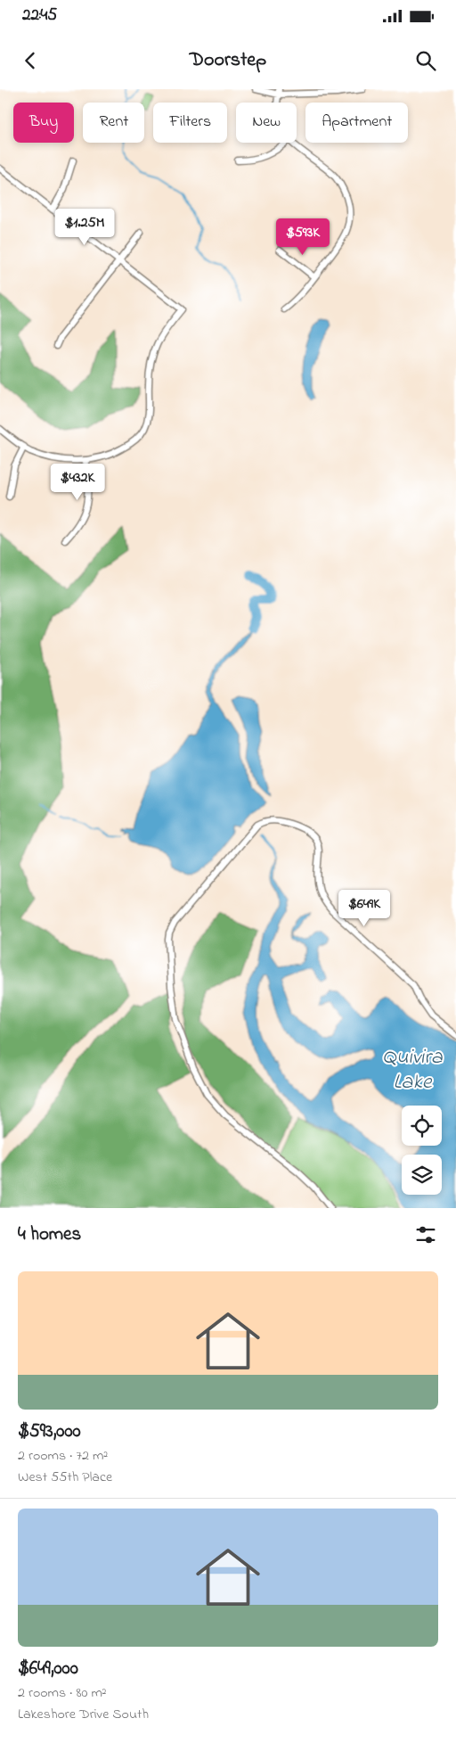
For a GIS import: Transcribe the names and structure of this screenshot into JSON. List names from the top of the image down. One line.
{"water":["Quivira Lake"],"page":{"status":"22:45","header":"Doorstep","chip":["Buy","Rent","Filters","New","Apartment"],"price":["$1.25M","$593K","$432K","$649K"],"heading":"4 homes","list":[{"name":"$593,000","note":"2 rooms · 72 m² · West 55th Place"},{"name":"$649,000","note":"2 rooms · 80 m² · Lakeshore Drive South"}]}}
